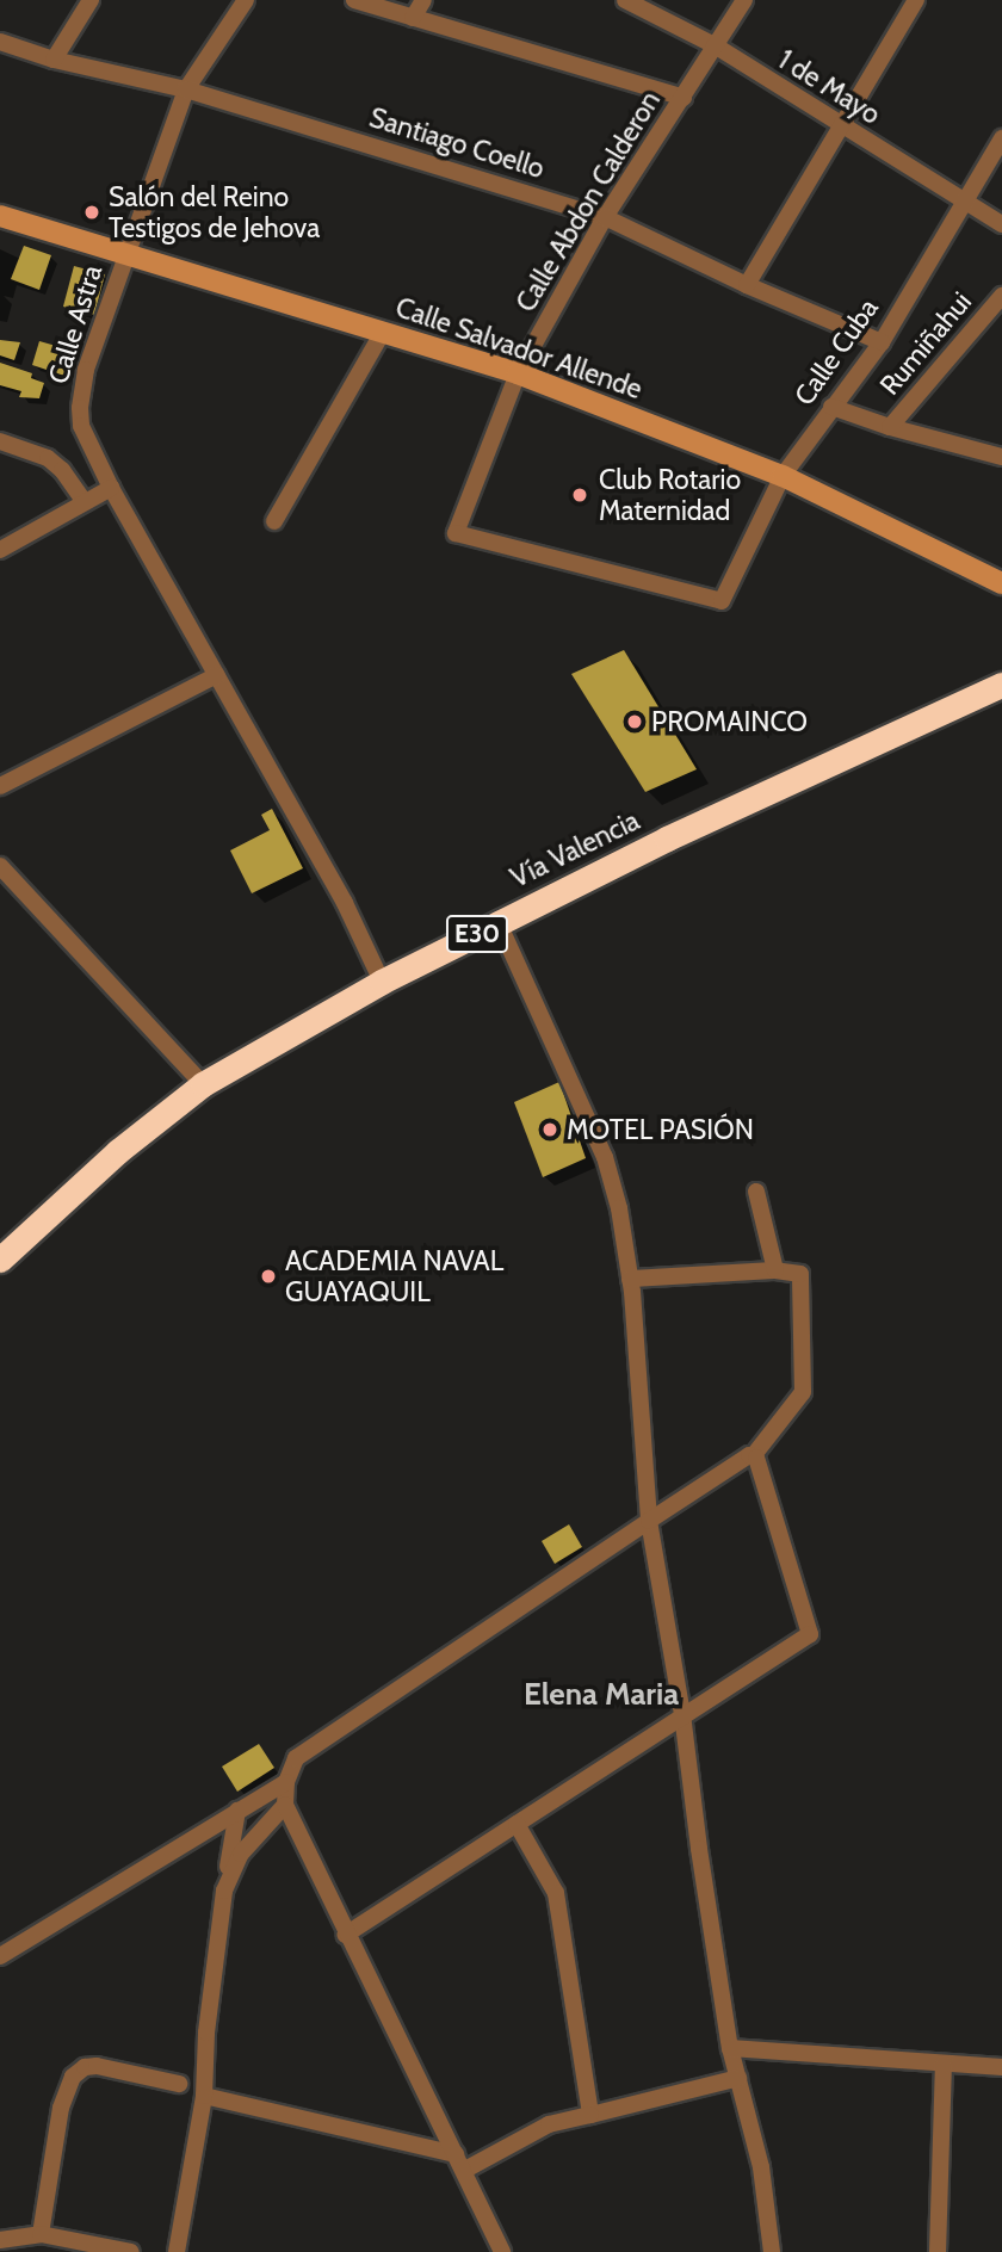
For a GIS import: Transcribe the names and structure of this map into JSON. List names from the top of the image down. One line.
{"streets":{"highway":["Vía Valencia","E30"],"street":["1 de Mayo","Santiago Coello","Calle Abdon Calderon","Calle Astra","Rumiñahui","Calle Salvador Allende","Calle Cuba"]},"crossings":[["1 de Mayo","Calle Abdon Calderon"],["1 de Mayo","Calle Cuba"],["Santiago Coello","Calle Abdon Calderon"],["Santiago Coello","Calle Astra"],["Santiago Coello","Calle Cuba"],["Calle Abdon Calderon","Calle Salvador Allende"],["Calle Abdon Calderon","Calle Cuba"],["Calle Astra","Calle Salvador Allende"],["Calle Astra","Vía Valencia"],["Calle Salvador Allende","Calle Cuba"]],"districts":["Elena Maria"],"places":["Salón del Reino Testigos de Jehova","Club Rotario Maternidad","PROMAINCO","MOTEL PASIÓN","ACADEMIA NAVAL GUAYAQUIL"]}
